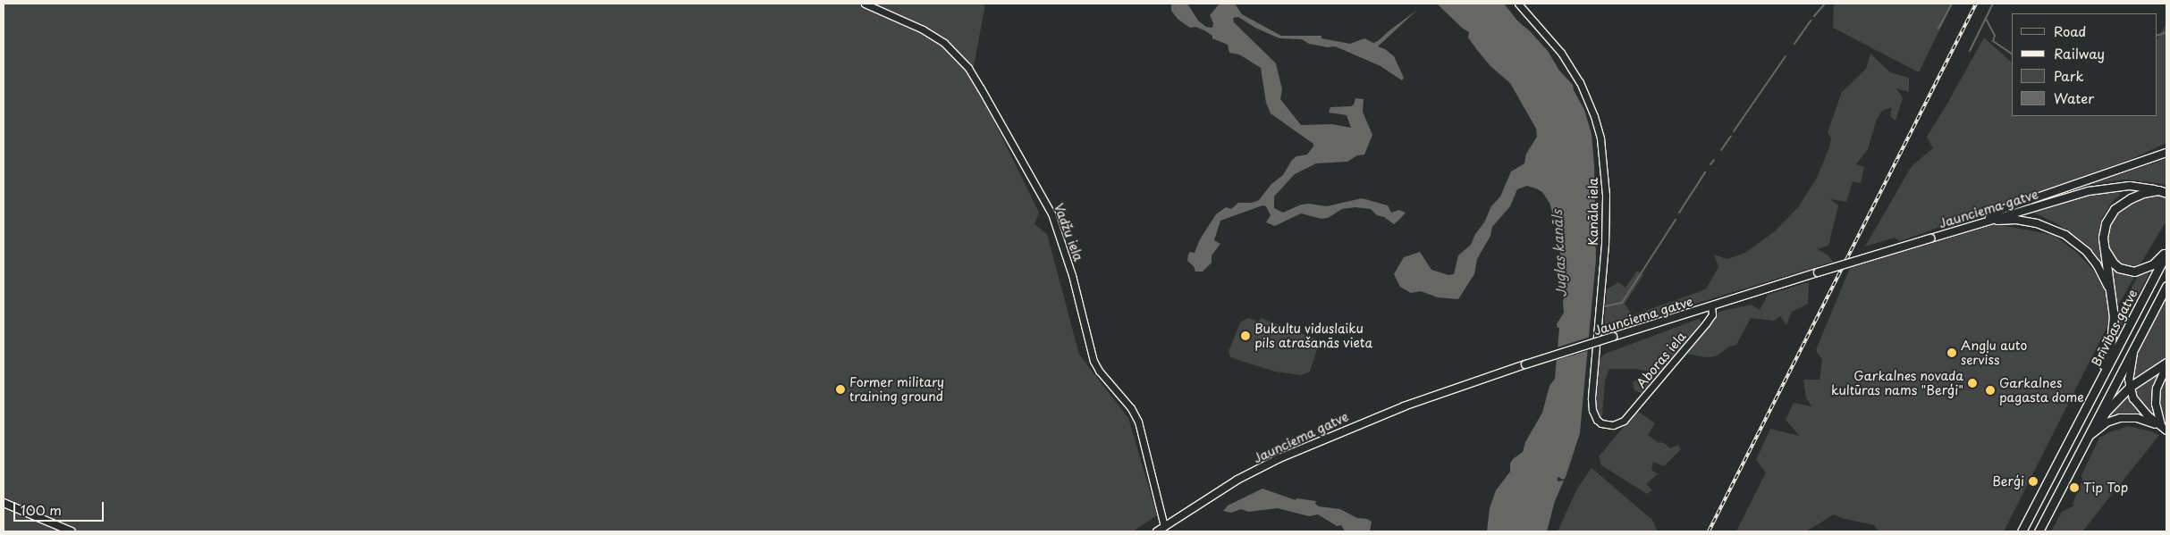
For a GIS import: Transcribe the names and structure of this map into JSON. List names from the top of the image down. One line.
{"streets":{"highway":["Brīvības gatve"],"main road":["Jaunciema gatve"],"street":["Kanāla iela","Vadžu iela","Aboras iela"]},"crossings":[["Jaunciema gatve","Vadžu iela"],["Jaunciema gatve","Aboras iela"],["Kanāla iela","Aboras iela"]],"water":["Juglas kanāls"],"places":["Bukultu viduslaiku pils atrašanās vieta","Angļu auto serviss","Garkalnes novada kultūras nams \"Berģi\"","Former military training ground","Garkalnes pagasta dome","Berģi","Tip Top"],"legend":["Road","Railway","Park","Water"],"scale_bar":"100 m"}
